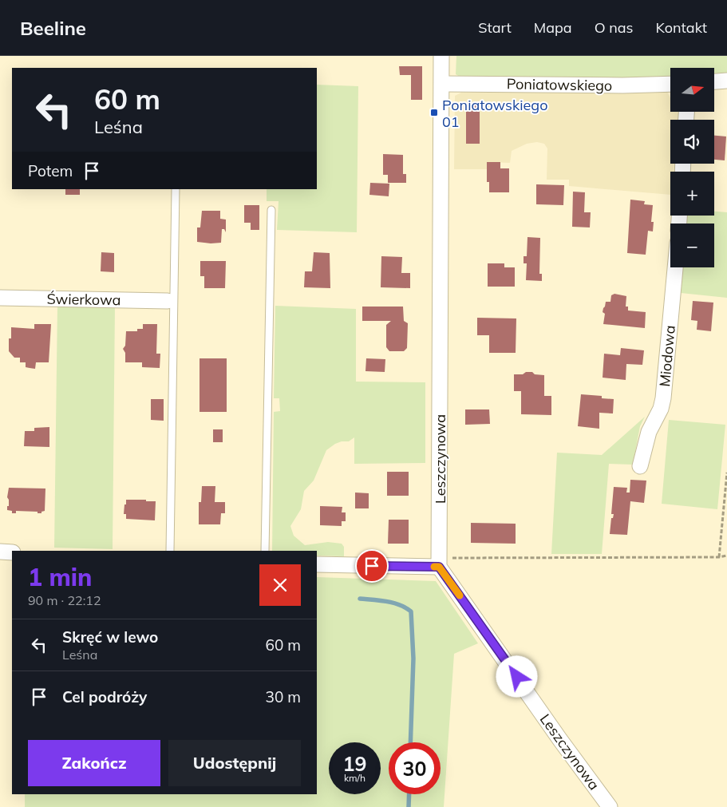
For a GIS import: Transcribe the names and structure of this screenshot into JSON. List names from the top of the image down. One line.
{"streets":{"street":["Poniatowskiego","Świerkowa","Miodowa","Leszczynowa"]},"crossings":[["Poniatowskiego","Leszczynowa"]],"places":{"transit":["Poniatowskiego 01"]},"north":"right","page":{"header":"Beeline","nav":["Start","Mapa","O nas","Kontakt"],"map_buttons":["+","−"],"turn":["60 m","Leśna"],"then":"Potem","heading":["1 min","90 m · 22:12"],"list":[{"name":"Skręć w lewo","note":"Leśna","value":"60 m"},{"name":"Cel podróży","value":"30 m"}],"buttons":["Zakończ","Udostępnij"],"speed":"19 km/h","limit":"30"}}
